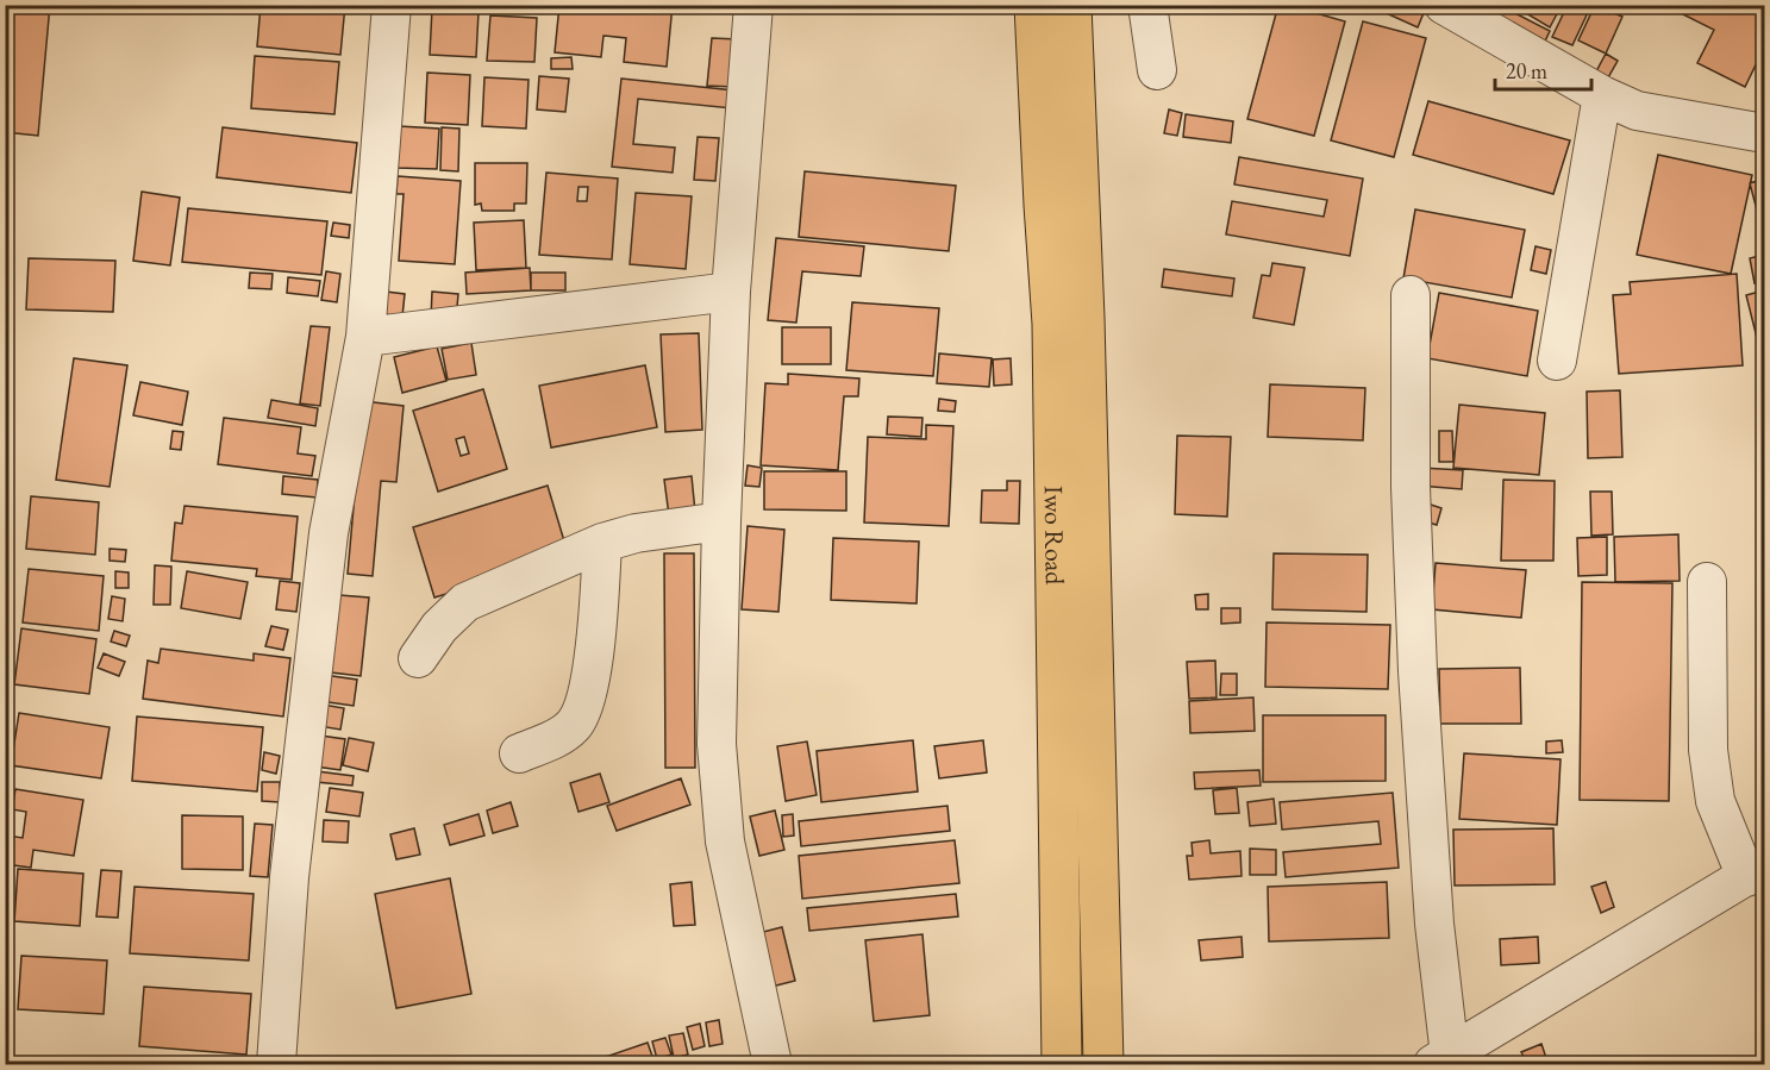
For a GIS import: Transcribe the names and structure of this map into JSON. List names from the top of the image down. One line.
{"streets":{"main road":["Iwo Road"]},"scale_bar":"20 m"}
